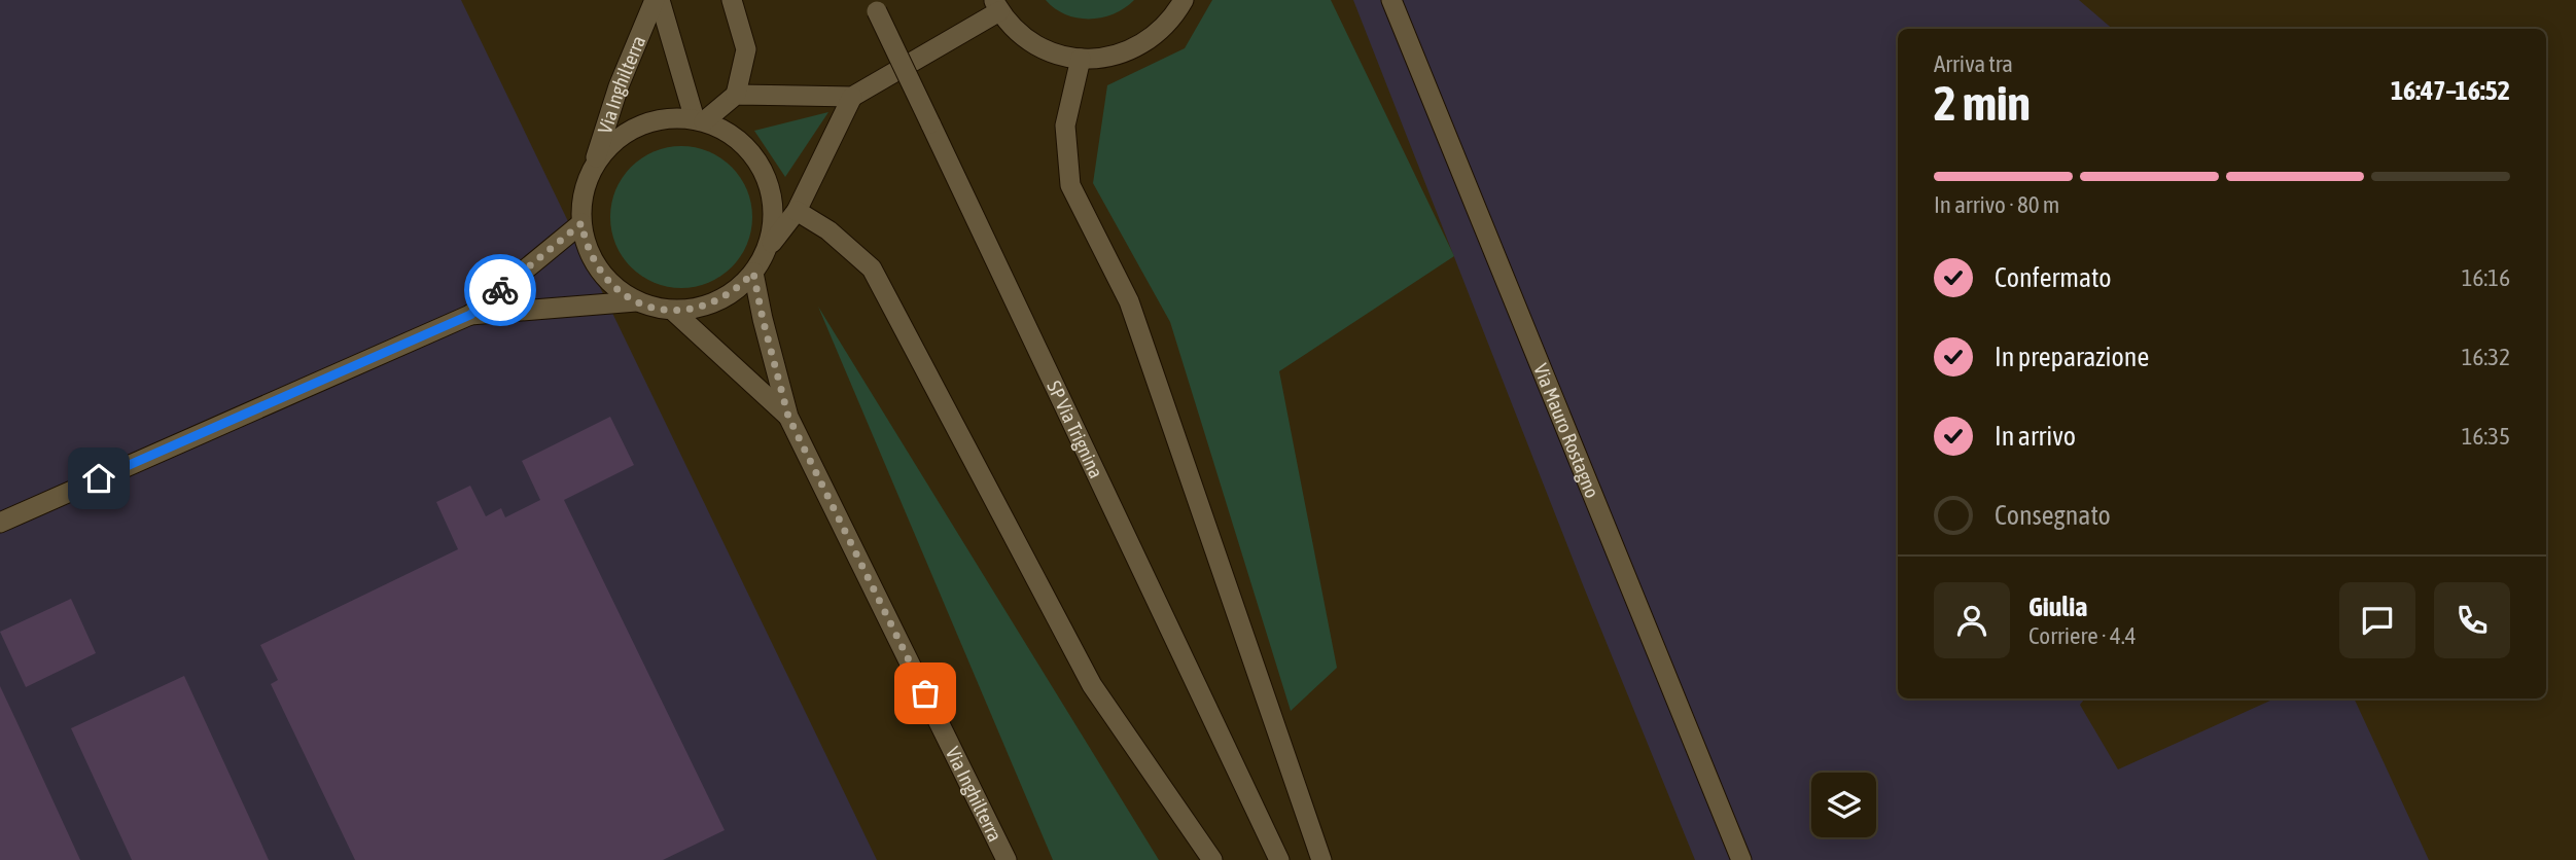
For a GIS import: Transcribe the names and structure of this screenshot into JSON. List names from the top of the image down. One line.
{"streets":{"street":["Via Inghilterra","SP Via Trignina","Via Mauro Rostagno"]},"page":{"heading":["2 min","Arriva tra","16:47–16:52"],"panel":["Giulia","Corriere · 4.4"],"bar":"In arrivo · 80 m","list":[["Confermato","16:16"],["In preparazione","16:32"],["In arrivo","16:35"],"Consegnato"]}}
